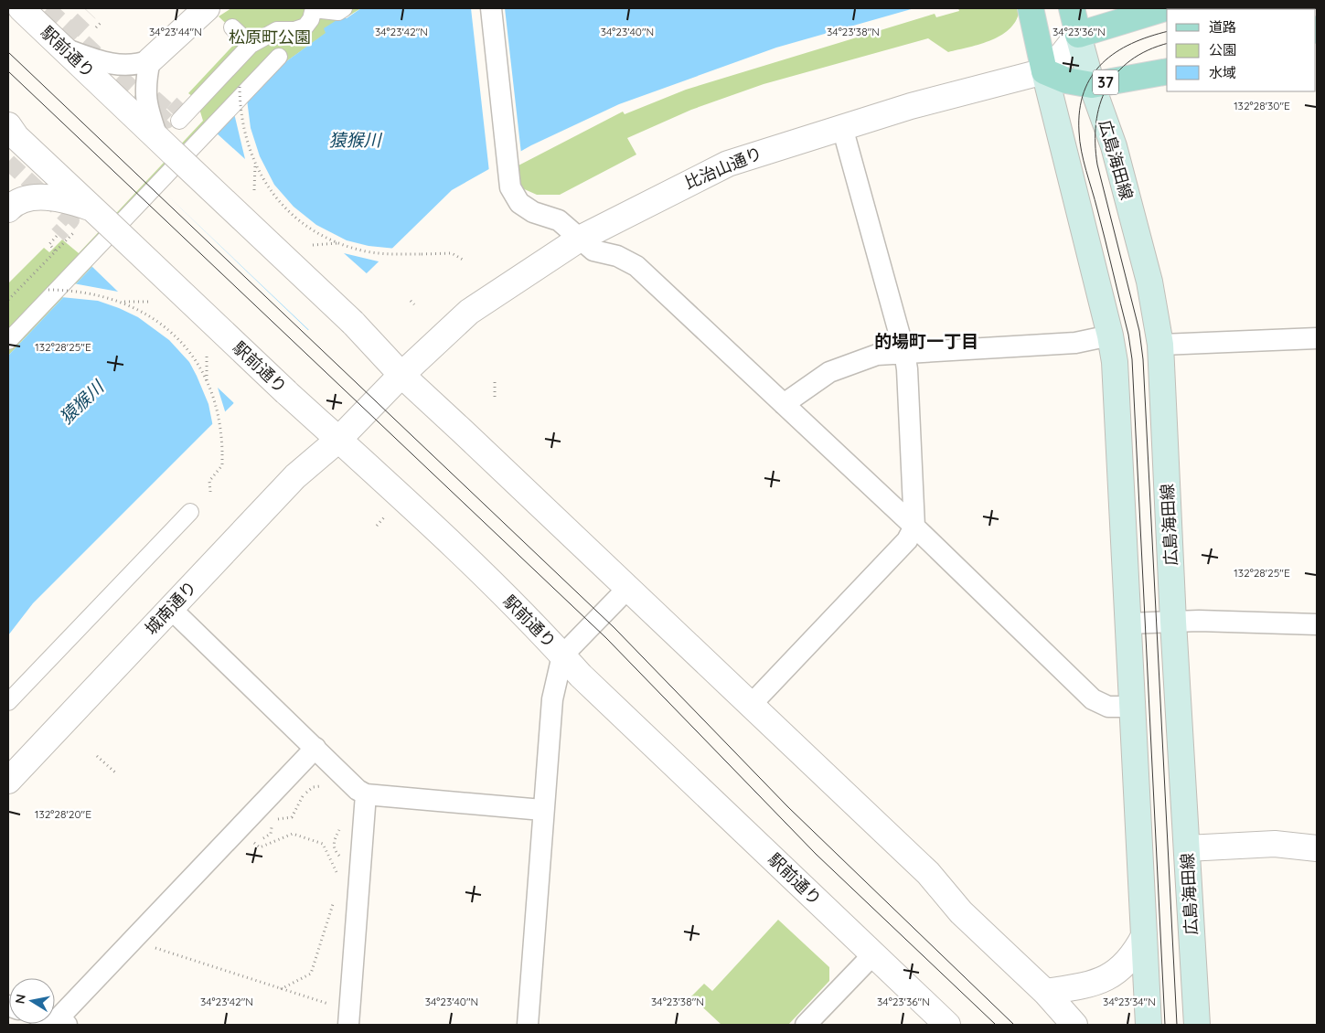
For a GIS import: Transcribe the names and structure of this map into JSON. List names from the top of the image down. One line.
{"streets":{"main road":["37","広島海田線"],"street":["駅前通り","比治山通り","城南通り"]},"crossings":[["駅前通り","比治山通り"],["駅前通り","城南通り"],["37","広島海田線"],["37","比治山通り"],["広島海田線","比治山通り"],["比治山通り","城南通り"]],"districts":["的場町一丁目"],"water":["猿猴川"],"parks":["松原町公園"],"legend":["道路","公園","水域"],"north":"left","coordinates":["34°23'44\"N","34°23'42\"N","34°23'40\"N","34°23'38\"N","34°23'36\"N","132°28'30\"E","132°28'25\"E","132°28'20\"E","34°23'34\"N"]}
